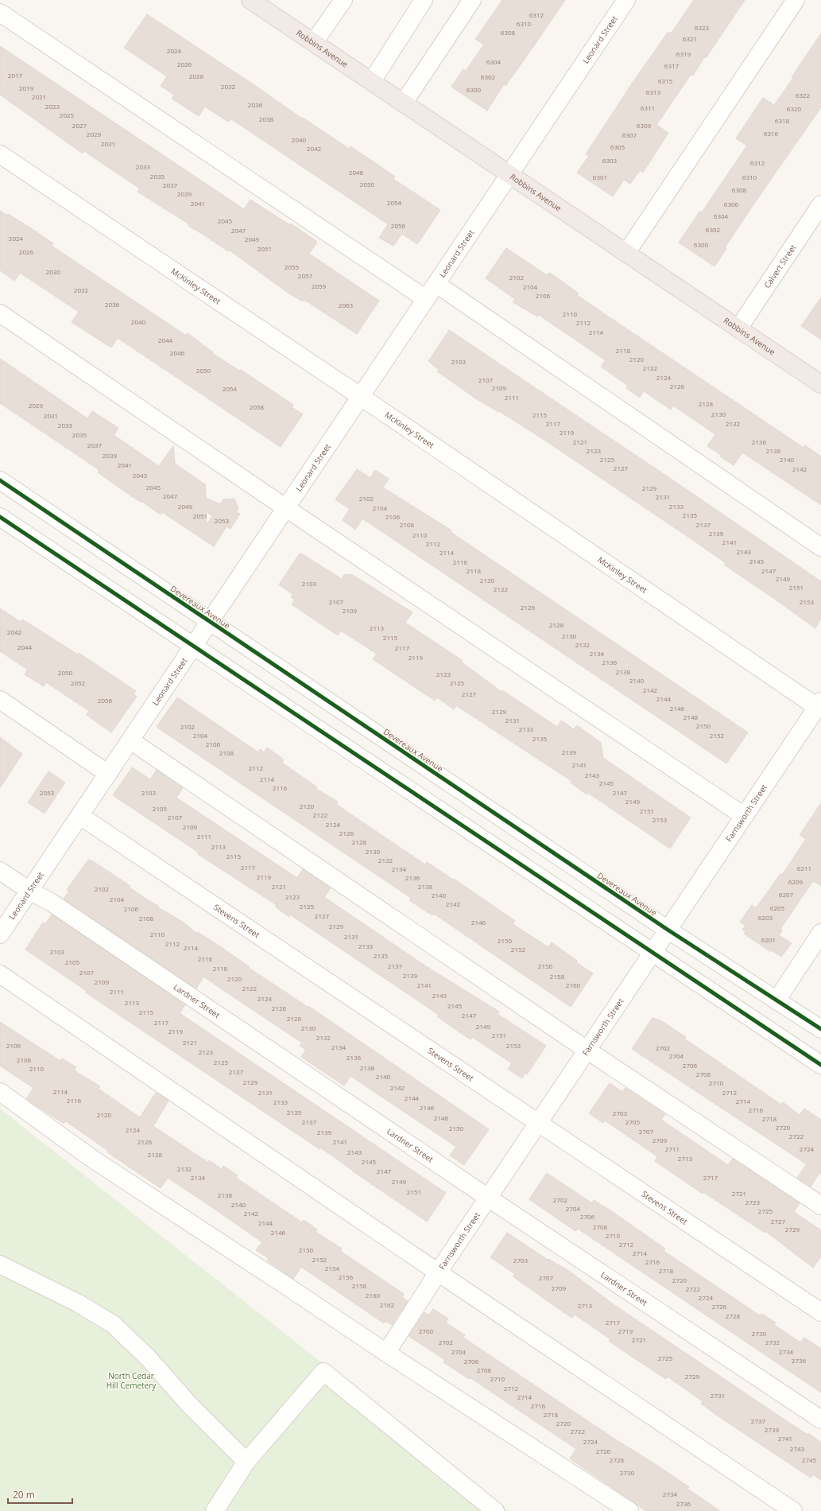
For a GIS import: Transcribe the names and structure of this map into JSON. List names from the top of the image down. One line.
{"streets":{"highway":["Robbins Avenue"],"street":["Leonard Street","Calvert Street","McKinley Street","Devereaux Avenue","Farnsworth Street","Stevens Street","Lardner Street"]},"crossings":[["Leonard Street","Robbins Avenue"],["Leonard Street","McKinley Street"],["Leonard Street","Devereaux Avenue"],["Leonard Street","Stevens Street"],["Leonard Street","Lardner Street"],["Robbins Avenue","Calvert Street"],["McKinley Street","Farnsworth Street"],["Devereaux Avenue","Farnsworth Street"],["Farnsworth Street","Stevens Street"],["Farnsworth Street","Lardner Street"]],"parks":["North Cedar Hill Cemetery"],"house_numbers":["6312","6310","6323","6308","6321","2024","6319","6304","2026","6317","2017","2028","6302","6315","2032","2019","6300","6313","6322","2021","2036","2023","6311","6320","2025","2038","6318","2027","6309","6316","2029","6307","2040","2031","6305","2042","6303","6312","2033","2048","2035","6301","6310","2050","2037","6308","2039","2054","2041","6306","6304","2045","2056","6302","2047","2024","2049","6300","2051","2026","2055","2030","2057","2102","2059","2104","2032","2106","2036","2063","2110","2040","2112","2114","2044","2118","2046","2120","2103","2122","2050","2124","2107","2126","2109","2054","2111","2128","2029","2058","2130","2115","2031","2117","2132","2033","2119","2035","2121","2136","2037","2123","2138","2039","2125","2140","2041","2127","2142","2043","2045","2129","2047","2131","2102","2049","2133","2104","2135","2051","2106","2053","2108","2137","2139","2110","2141","2112","2143","2114","2145","2116","2118","2147","2149","2120","2103","2151","2122","2107","2153","2126","2109","2128","2113","2042","2130","2115","2132","2044","2117","2134","2119","2136","2138","2050","2123","2140","2052","2125","2142","2127","2144","2056","2146","2129","2148","2131","2150","2102","2133","2104","2152","2135","2106","2139","2108","2141","2112","2143","2114","2145","2116","2053","2103","2147","2149","2120","2105","2151","2122","2107","2153","2124","2109","2126","2111","2128","2113","2130","2115","2132","2117","6211","2134","2119","2136","6209","2121","2138","2102","6207","2140","2123","2104","2142","2125","6205","2106","2127","6203","2108","2146","2129","2110","2131","6201","2150","2112","2133","2114","2152","2103","2135","2116","2105","2137","2156","2118","2107","2139","2158","2120","2109","2141","2160","2122","2111","2143","2124","2113","2145","2126","2115","2147","2128","2117","2149","2130","2119","2151","2132","2121","2106","2153","2134","2702","2123","2704","2136","2108","2125","2706","2138","2110","2127","2708","2140","2129","2710","2142","2114","2131","2712","2144","2116","2714","2133","2146","2716","2135","2703","2120","2148","2718","2137","2705","2720","2150","2124","2707","2139","2722","2709","2126","2141","2711","2724","2143","2128","2713","2145","2132","2147","2134","2717","2149","2151","2721","2138","2702","2723","2140","2704","2725","2142","2706","2727","2144","2708","2729","2146","2710","2712","2150","2714","2152","2703","2716","2154","2718","2156","2707","2720","2158","2709","2722","2160","2724","2162","2713","2726","2728","2717","2700","2719","2730","2721","2702","2732","2704","2734","2725","2736","2706","2708","2729","2710","2712","2731","2714","2716","2718","2737","2720","2739","2722","2741","2724","2743","2726","2728","2745","2730","2734","2736"],"scale_bar":"20 m"}
